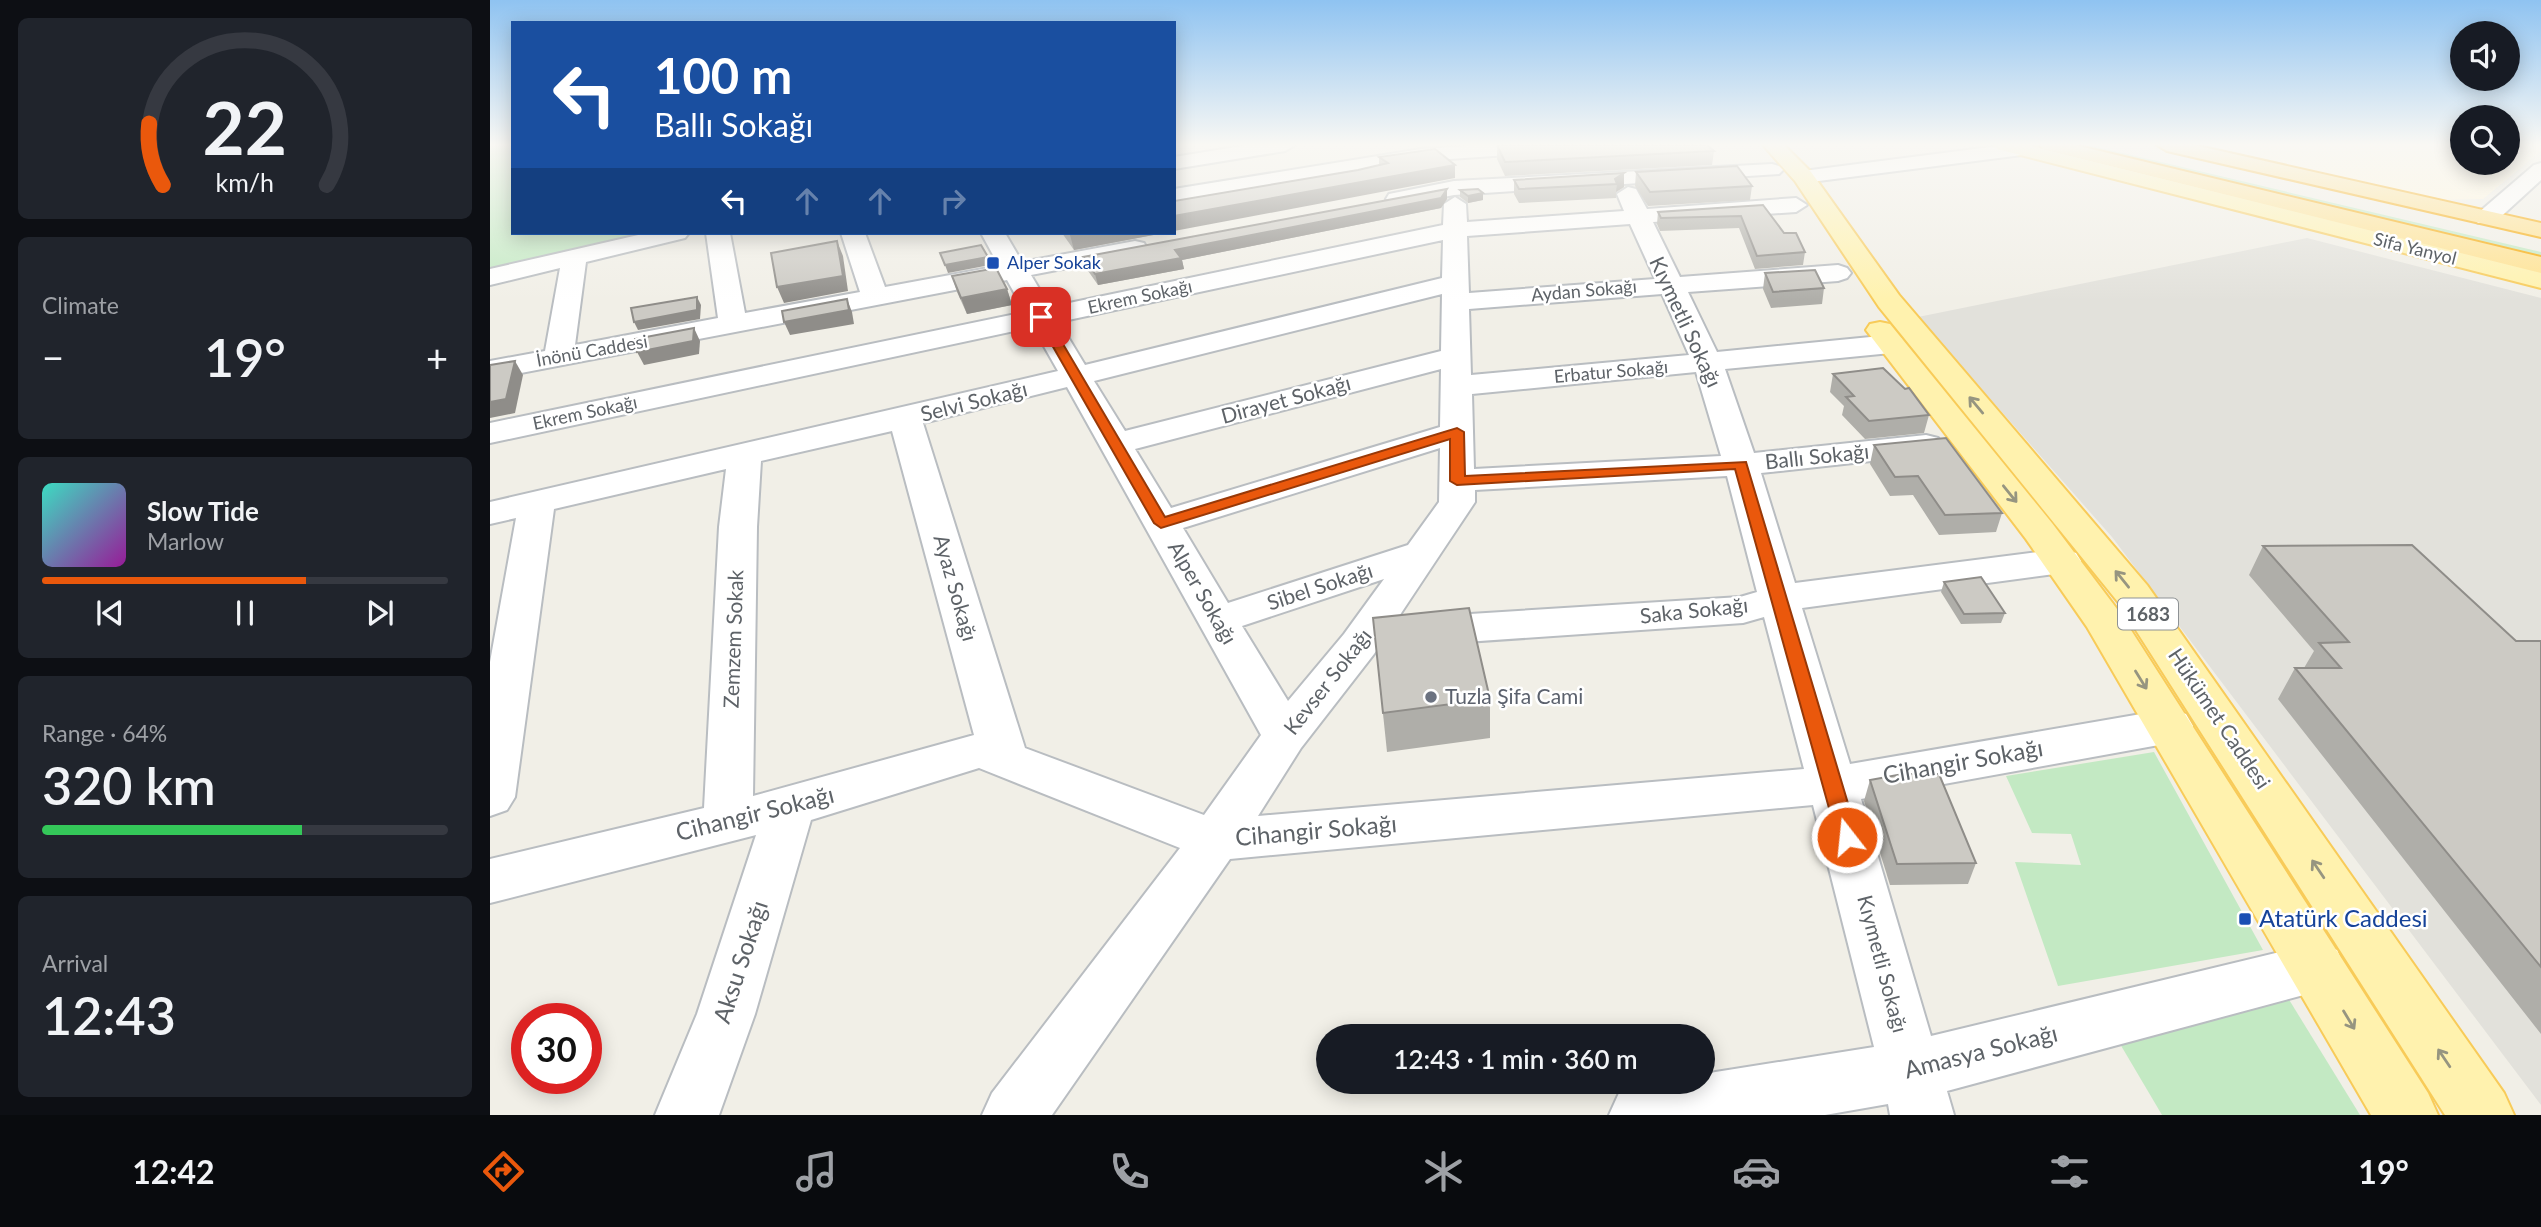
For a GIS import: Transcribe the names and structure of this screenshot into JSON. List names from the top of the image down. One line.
{"streets":{"main road":["Sifa Yanyol","1683","Hükümet Caddesi"],"street":["Aydan Sokağı","Ekrem Sokağı","Kıymetli Sokağı","İnönü Caddesi","Erbatur Sokağı","Dirayet Sokağı","Selvi Sokağı","Ballı Sokağı","Sibel Sokağı","Ayaz Sokağı","Alper Sokağı","Saka Sokağı","Zemzem Sokak","Kevser Sokağı","Cihangir Sokağı","Aksu Sokağı","Amasya Sokağı"]},"crossings":[["Aydan Sokağı","Kıymetli Sokağı"],["Aydan Sokağı","Selvi Sokağı"],["Aydan Sokağı","Kevser Sokağı"],["Aydan Sokağı","Hükümet Caddesi"],["Ekrem Sokağı","Kıymetli Sokağı"],["Ekrem Sokağı","Alper Sokağı"],["Ekrem Sokağı","Kevser Sokağı"],["Kıymetli Sokağı","Erbatur Sokağı"],["Kıymetli Sokağı","Ballı Sokağı"],["Kıymetli Sokağı","Saka Sokağı"],["Kıymetli Sokağı","Cihangir Sokağı"],["Kıymetli Sokağı","Amasya Sokağı"],["İnönü Caddesi","Alper Sokağı"],["Erbatur Sokağı","Dirayet Sokağı"],["Erbatur Sokağı","Kevser Sokağı"],["Erbatur Sokağı","Hükümet Caddesi"],["Dirayet Sokağı","Alper Sokağı"],["Dirayet Sokağı","Kevser Sokağı"],["Selvi Sokağı","Ayaz Sokağı"],["Selvi Sokağı","Alper Sokağı"],["Selvi Sokağı","Zemzem Sokak"],["Selvi Sokağı","Kevser Sokağı"],["Ballı Sokağı","Kevser Sokağı"],["Ballı Sokağı","Hükümet Caddesi"],["Sibel Sokağı","Alper Sokağı"],["Sibel Sokağı","Kevser Sokağı"],["Ayaz Sokağı","Cihangir Sokağı"],["Alper Sokağı","Kevser Sokağı"],["Saka Sokağı","Kevser Sokağı"],["Saka Sokağı","Hükümet Caddesi"],["Zemzem Sokak","Cihangir Sokağı"],["Kevser Sokağı","Cihangir Sokağı"],["Hükümet Caddesi","Cihangir Sokağı"],["Hükümet Caddesi","Amasya Sokağı"],["Cihangir Sokağı","Aksu Sokağı"]],"places":{"transit":["Alper Sokak","Atatürk Caddesi"],"other":["Tuzla Şifa Cami"]},"page":{"turn":["100 m","Ballı Sokağı"],"tile":["Climate",["Range · 64%","320 km"],["Arrival","12:43"]],"heat":["−","19°","+"],"song":["Slow Tide","Marlow"],"limit":"30","trip":"12:43 · 1 min · 360 m","tabs":["12:42","19°"],"gauge":["22","km/h"]}}
